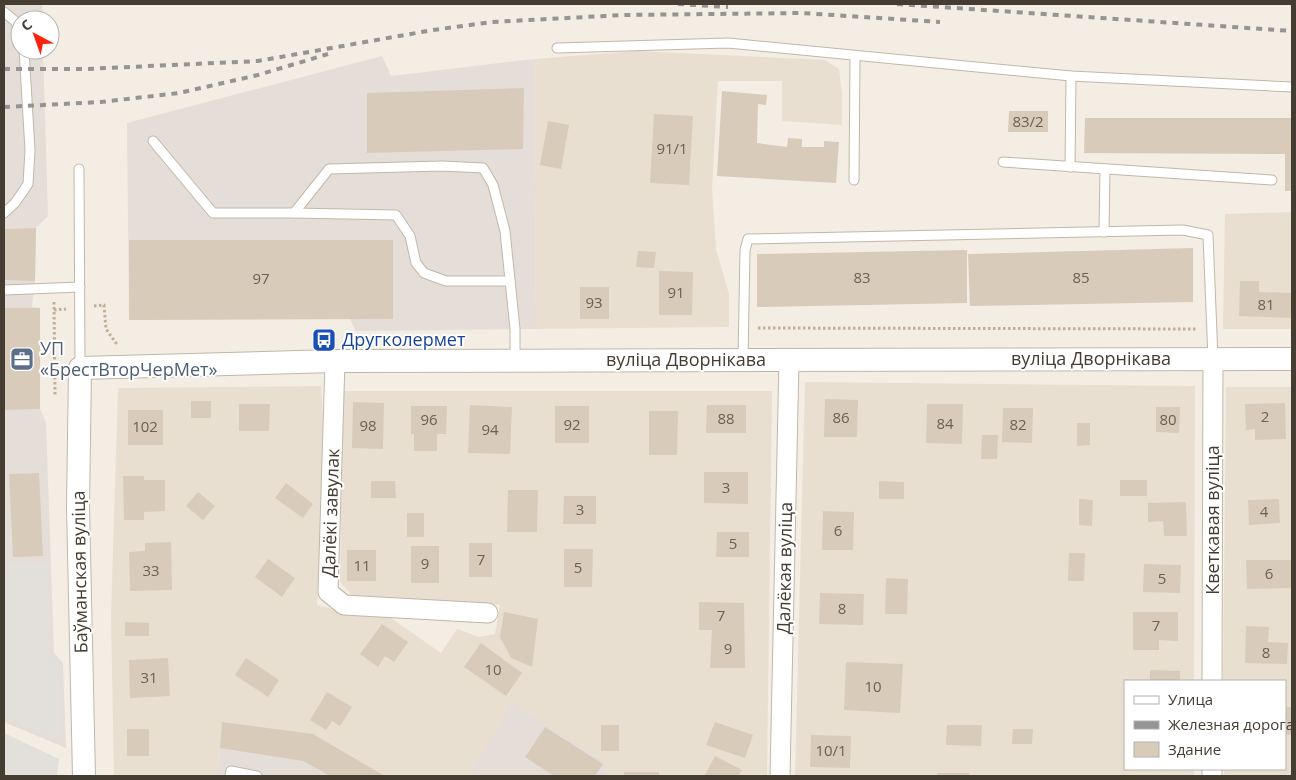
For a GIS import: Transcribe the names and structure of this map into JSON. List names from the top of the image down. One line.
{"streets":{"street":["вуліца Дворнікава","Далёкі завулак","Кветкавая вуліца","Далёкая вуліца","Баўманская вуліца"]},"crossings":[["вуліца Дворнікава","Далёкі завулак"],["вуліца Дворнікава","Кветкавая вуліца"],["вуліца Дворнікава","Далёкая вуліца"],["вуліца Дворнікава","Баўманская вуліца"]],"places":{"bus stop":["Другколермет"],"office":["УП «БрестВторЧерМет»"]},"house_numbers":["83/2","91/1","83","85","97","91","93","81","2","86","88","96","80","84","92","82","98","102","94","3","3","4","6","5","7","9","11","5","33","6","5","8","7","7","9","8","10","31","10","10/1"],"legend":["Улица","Железная дорога","Здание"],"north":"top left"}
